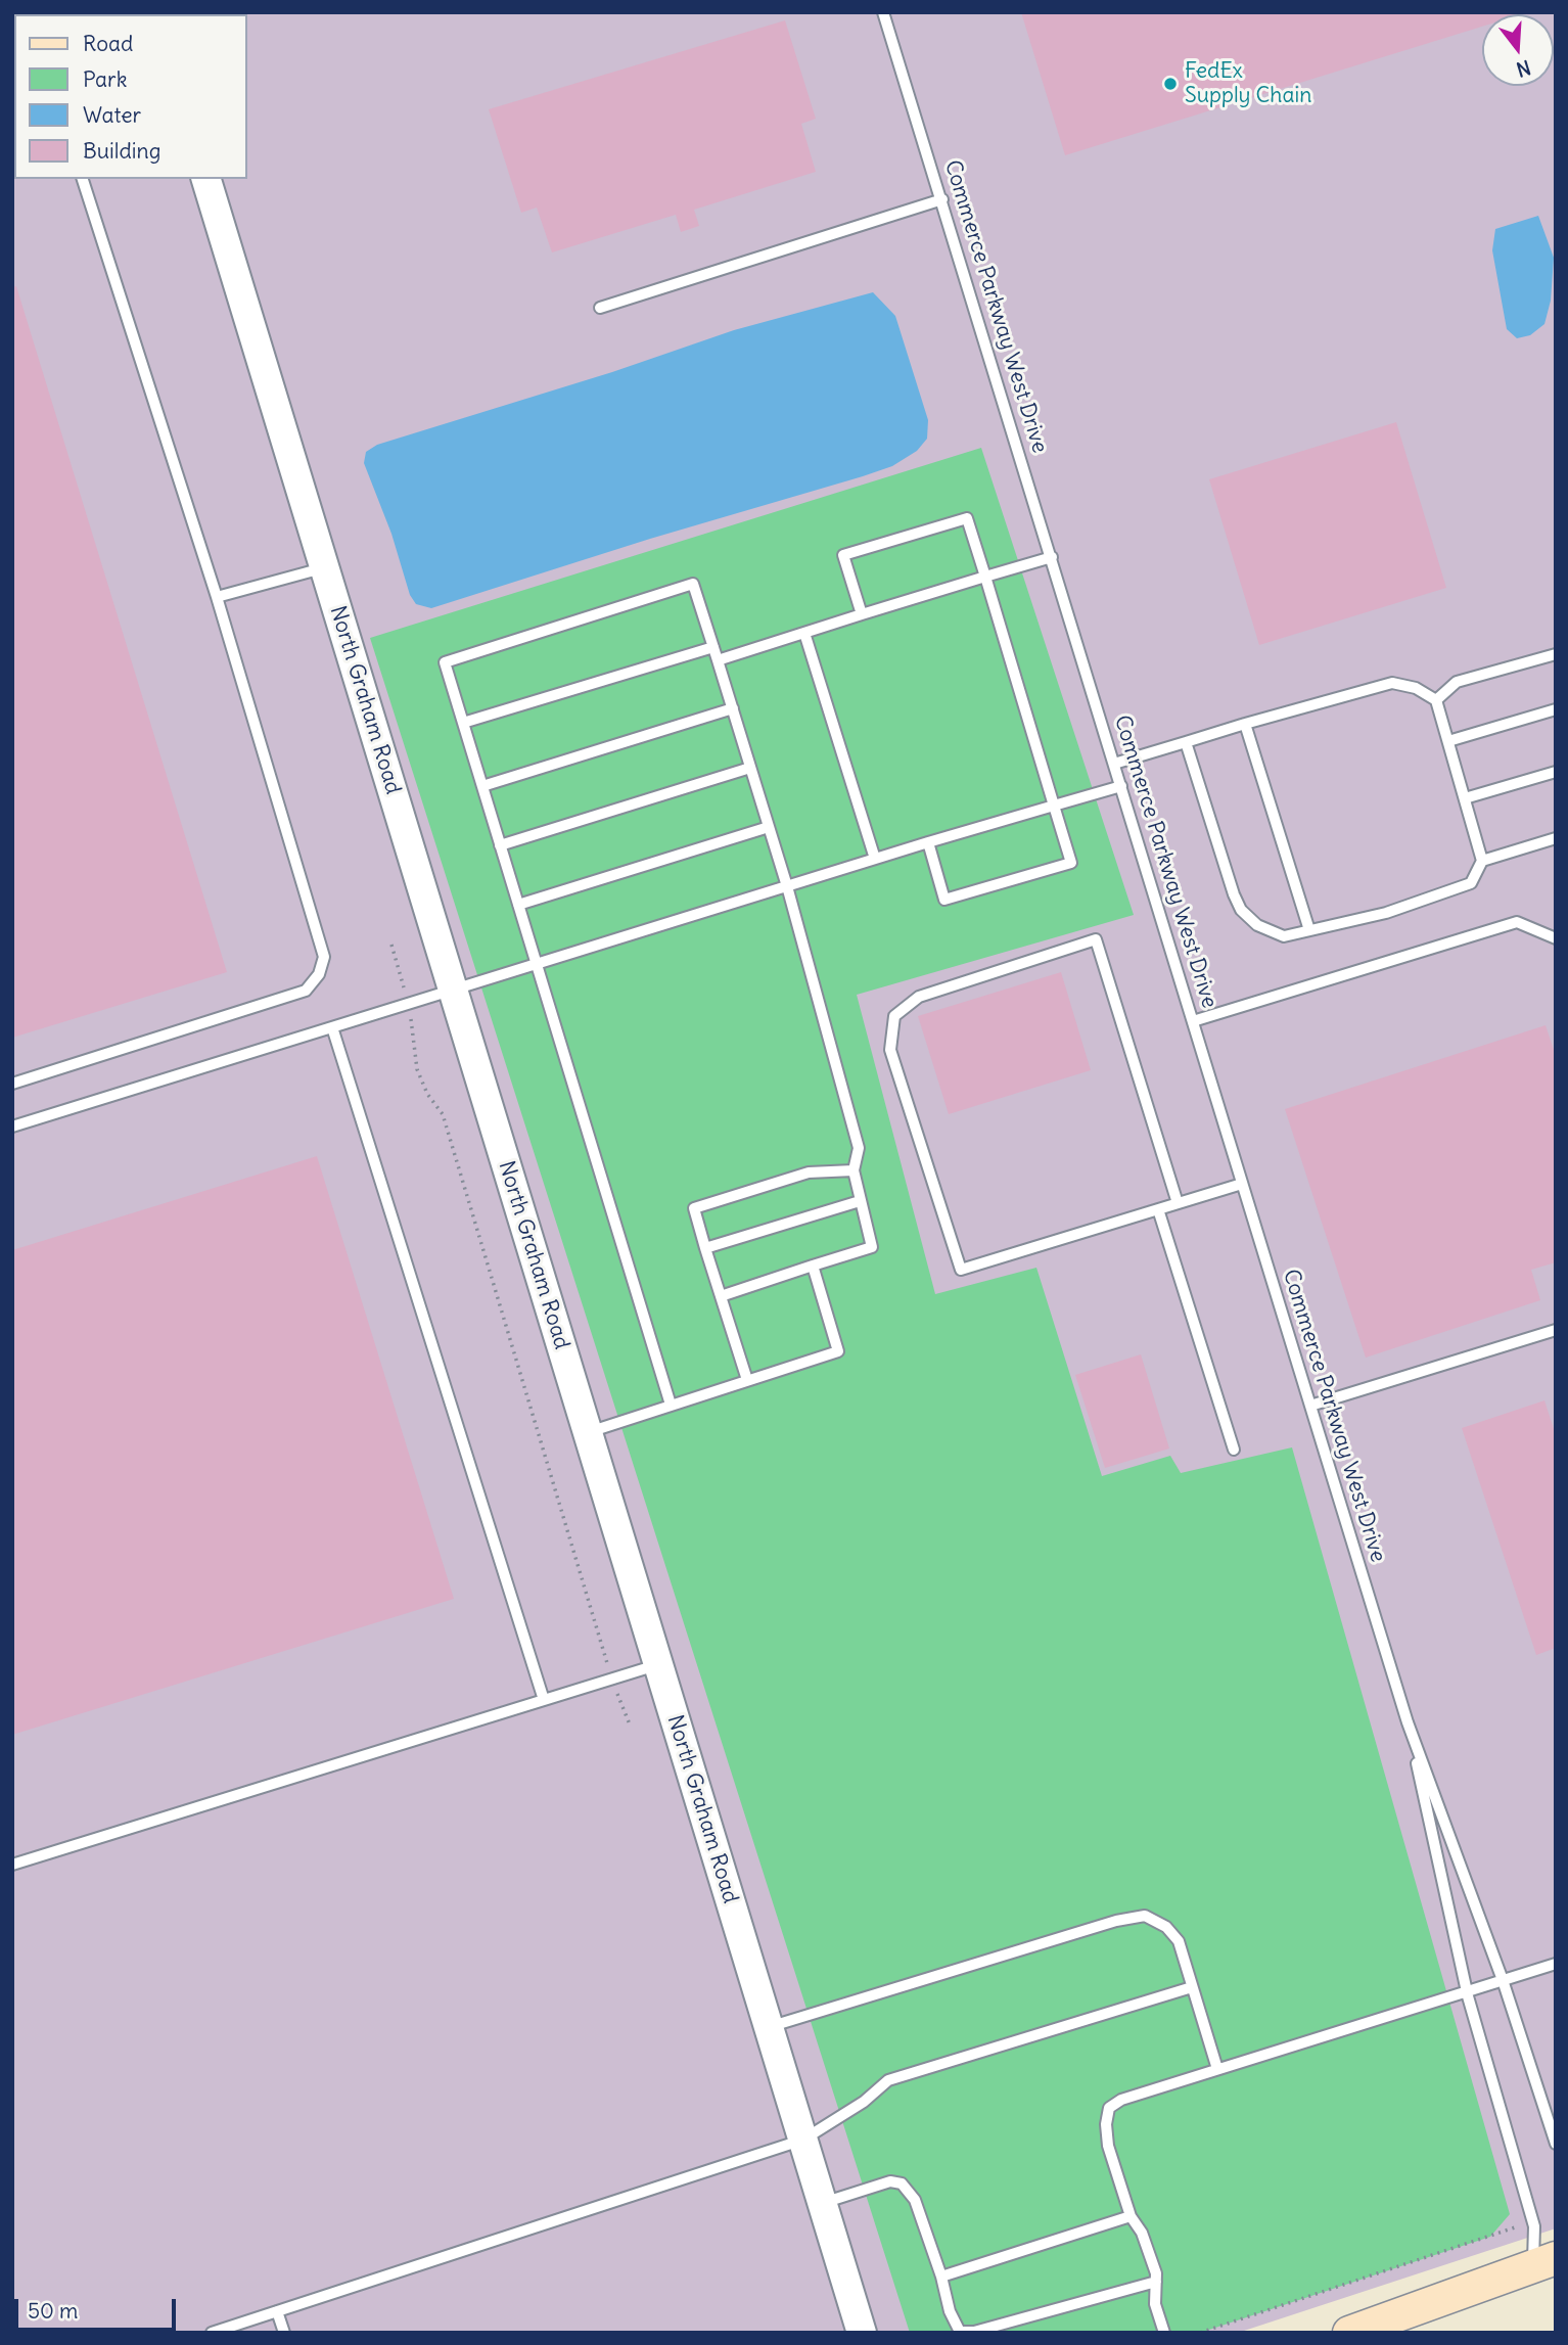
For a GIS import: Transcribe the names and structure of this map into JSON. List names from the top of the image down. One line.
{"streets":{"street":["North Graham Road"],"lane":["Commerce Parkway West Drive"]},"places":["FedEx Supply Chain"],"legend":["Road","Park","Water","Building"],"scale_bar":"50 m","north":"bottom"}
